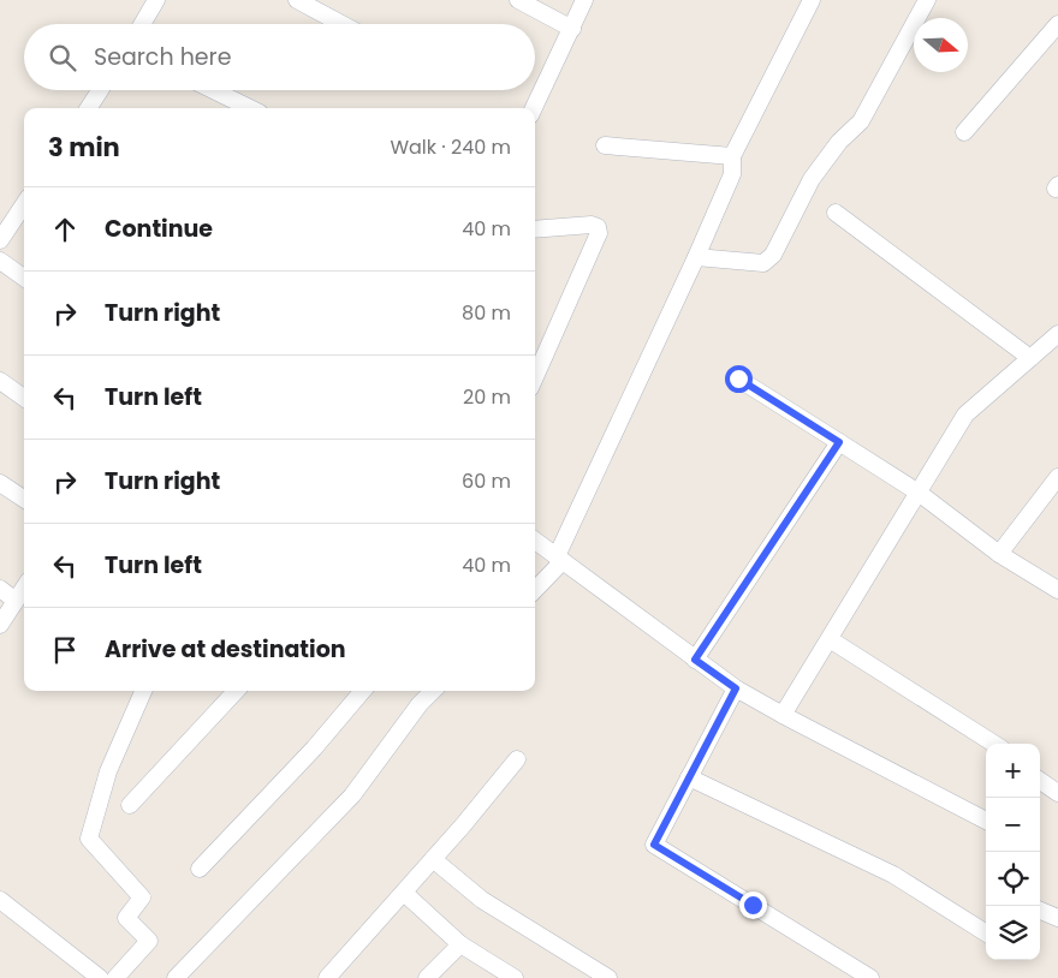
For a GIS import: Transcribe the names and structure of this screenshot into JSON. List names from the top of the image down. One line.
{"north":"right","page":{"search":"Search here","heading":["3 min","Walk · 240 m"],"list":[["Continue","40 m"],["Turn right","80 m"],["Turn left","20 m"],["Turn right","60 m"],["Turn left","40 m"],"Arrive at destination"],"map_buttons":["+","−"]}}
